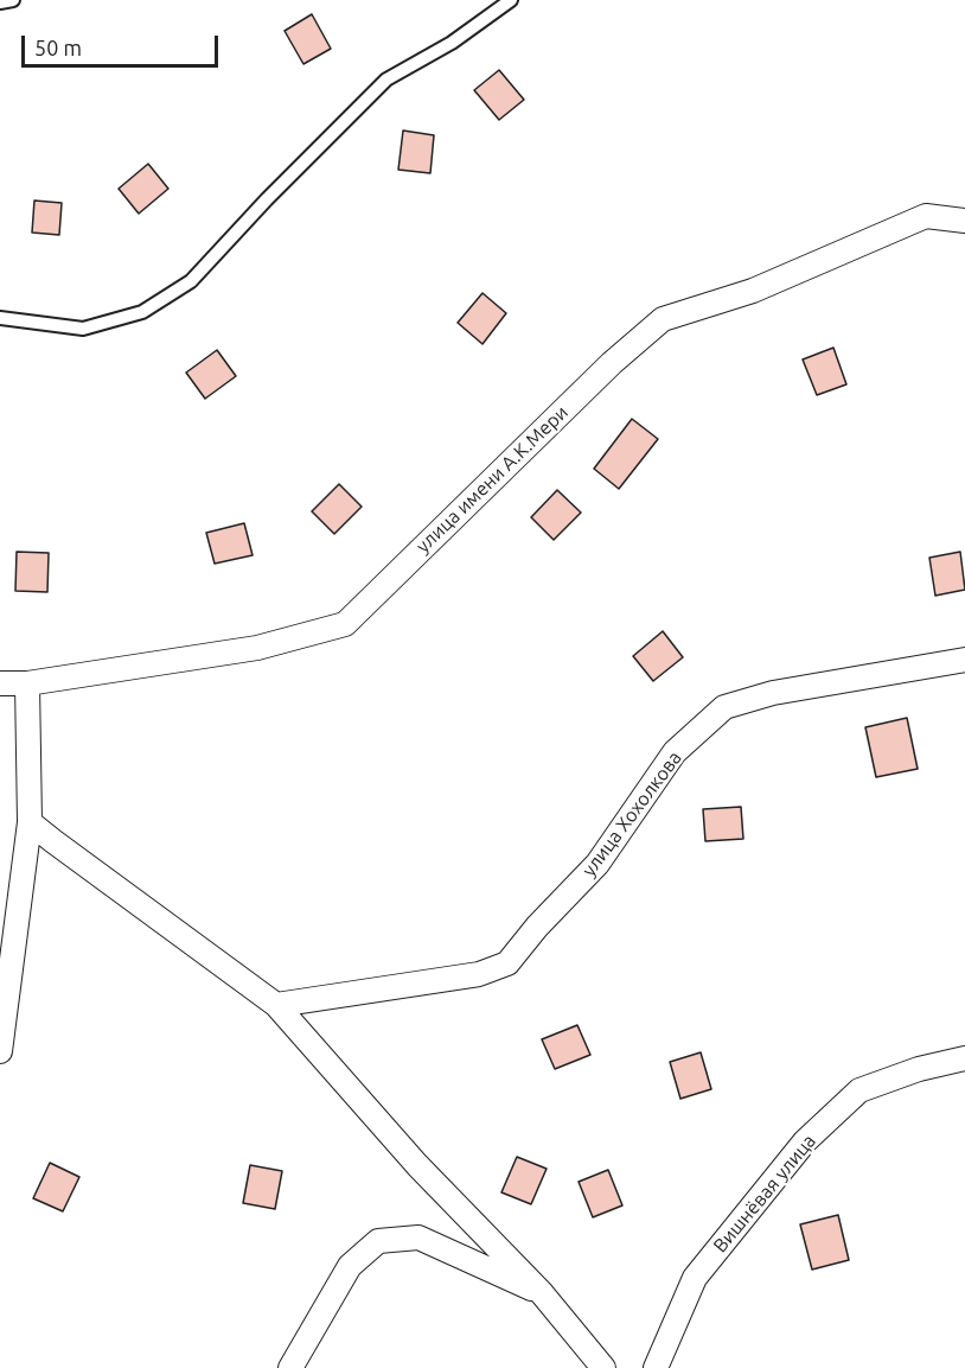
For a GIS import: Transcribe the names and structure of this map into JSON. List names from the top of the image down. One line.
{"streets":{"street":["улица имени А.К.Мери","улица Хохолкова","Вишнёвая улица"]},"scale_bar":"50 m"}
